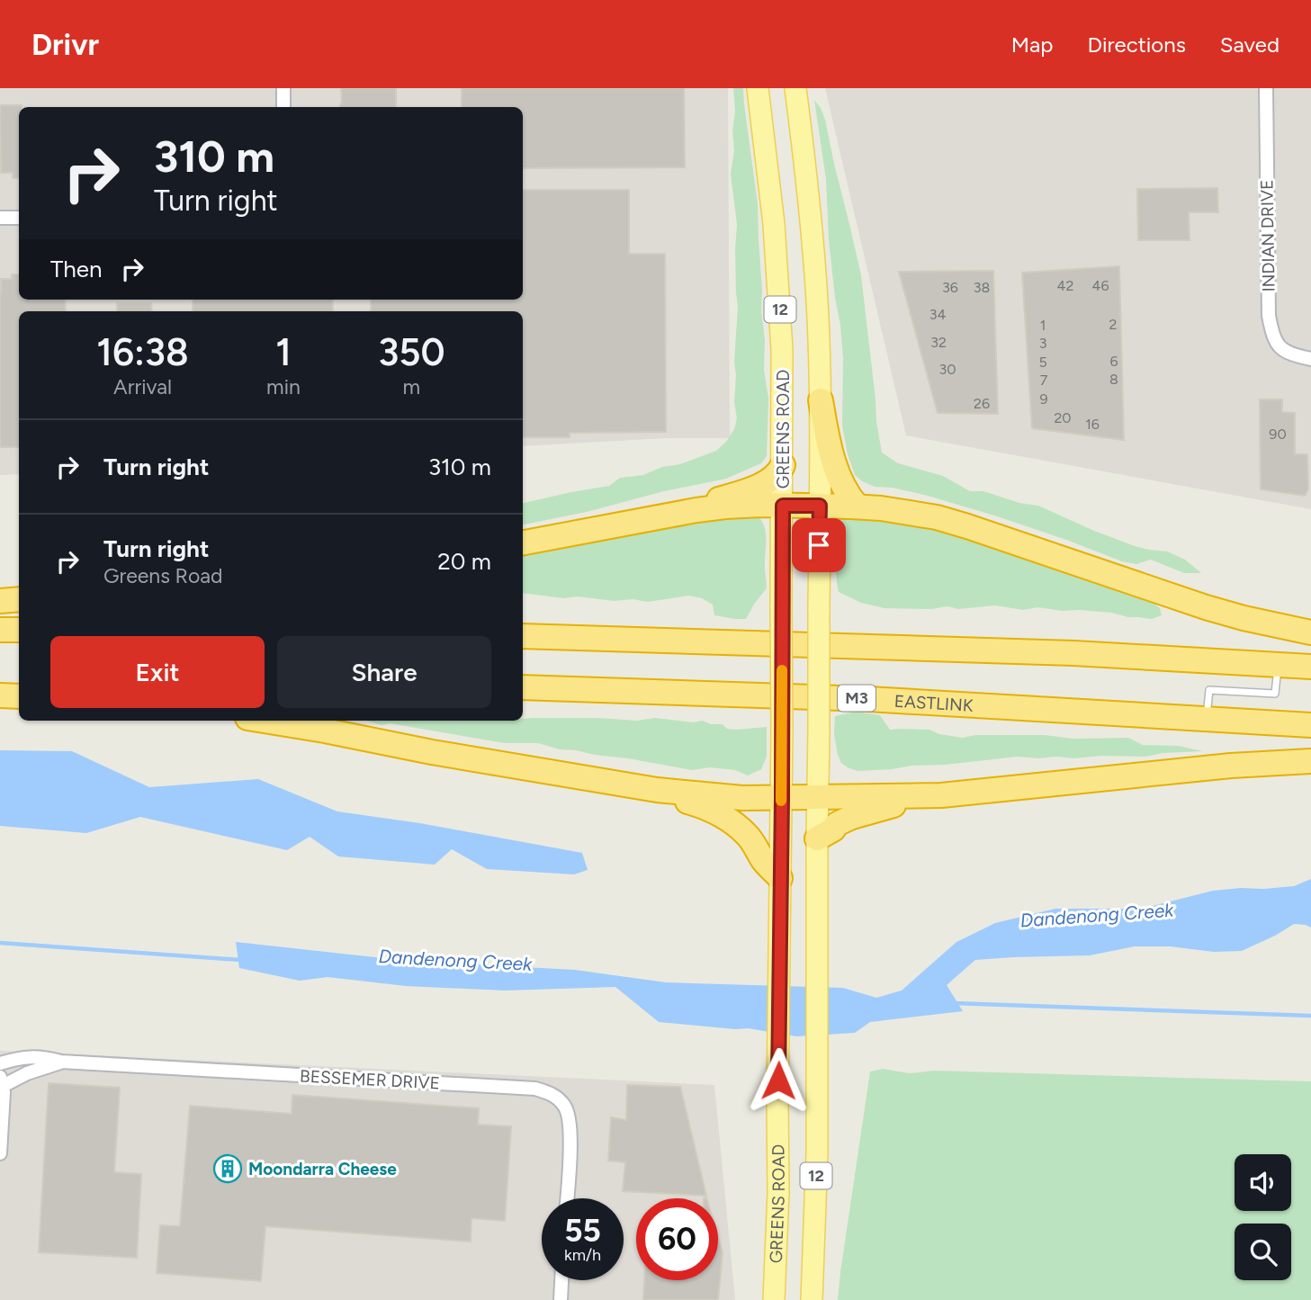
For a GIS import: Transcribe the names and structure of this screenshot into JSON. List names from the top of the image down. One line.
{"streets":{"highway":["M3","EASTLINK"],"main road":["12","GREENS ROAD"],"street":["INDIAN DRIVE","BESSEMER DRIVE"]},"water":["Dandenong Creek"],"places":{"building":["Moondarra Cheese"]},"house_numbers":["42","46","36","38","34","2","1","32","3","6","5","30","8","7","9","26","20","16","90"],"page":{"header":"Drivr","nav":["Map","Directions","Saved"],"turn":["310 m","Turn right"],"then":"Then","eta":["16:38","Arrival","1","min","350","m"],"list":[{"name":"Turn right","value":"310 m"},{"name":"Turn right","note":"Greens Road","value":"20 m"}],"buttons":["Exit","Share"],"speed":"55 km/h","limit":"60"}}
